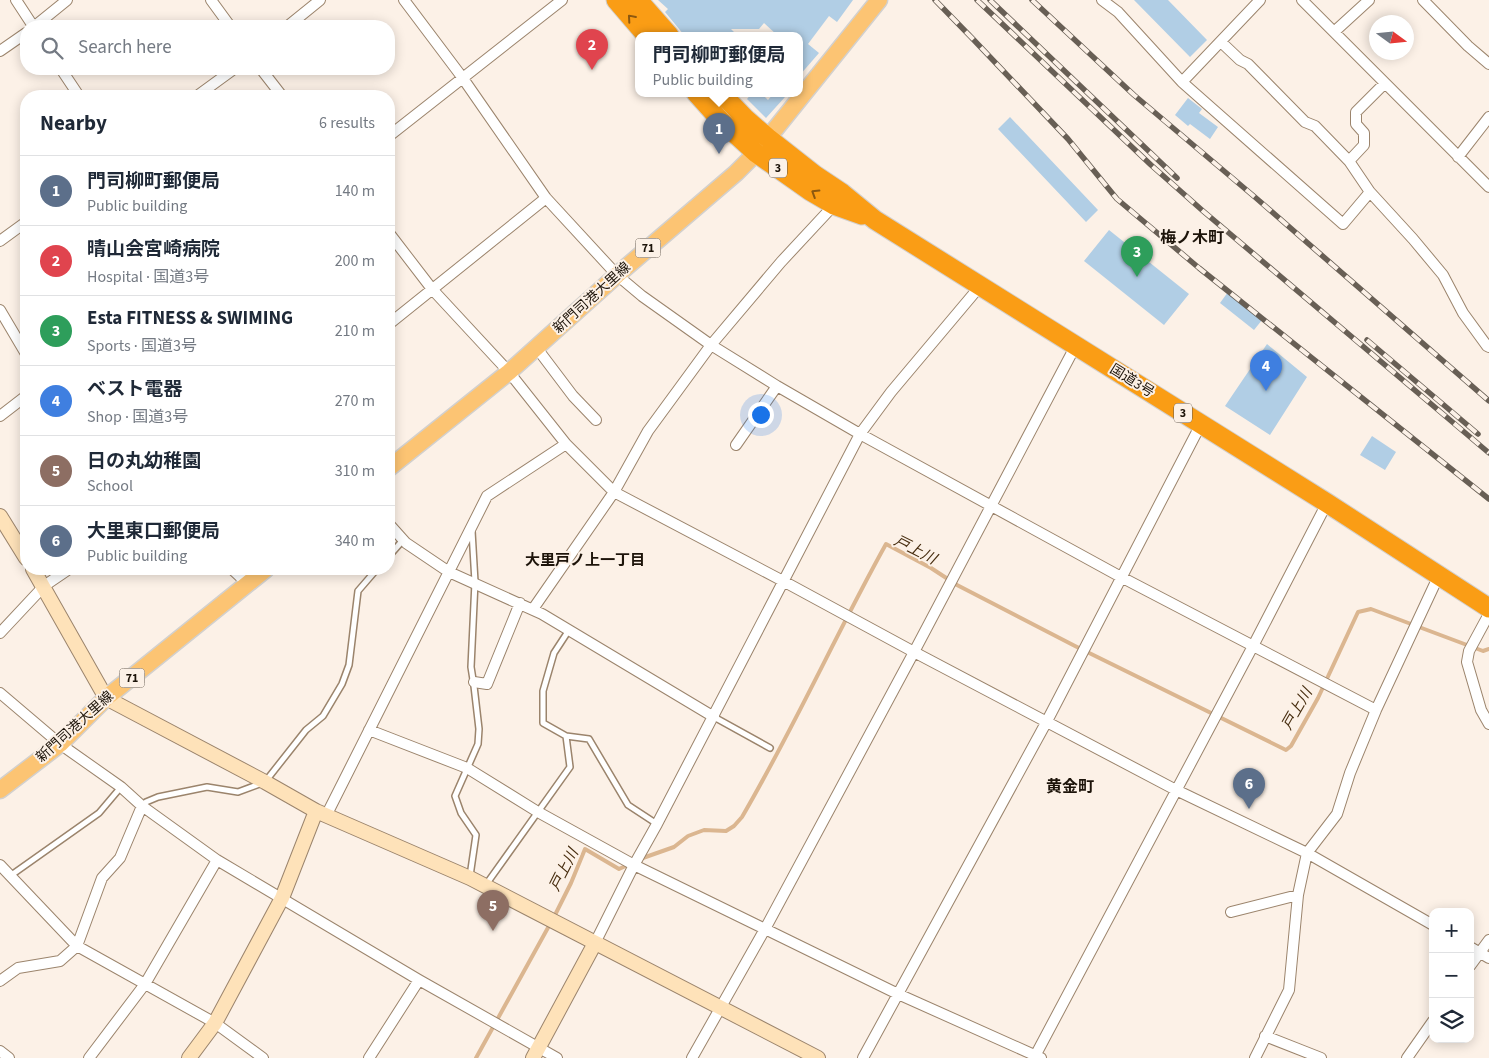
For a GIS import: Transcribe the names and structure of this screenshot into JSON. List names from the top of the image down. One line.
{"streets":{"highway":["3","国道3号"],"main road":["71","新門司港大里線"]},"crossings":[["新門司港大里線","国道3号"]],"districts":["梅ノ木町","大里戸ノ上一丁目","黄金町"],"water":["戸上川"],"north":"right","page":{"search":"Search here","pins":["2","1","3","4","6","5"],"popup":["門司柳町郵便局","Public building"],"heading":["Nearby","6 results"],"list":[{"mark":"1","name":"門司柳町郵便局","note":"Public building","value":"140 m"},{"mark":"2","name":"晴山会宮崎病院","note":"Hospital · 国道3号","value":"200 m"},{"mark":"3","name":"Esta FITNESS & SWIMING","note":"Sports · 国道3号","value":"210 m"},{"mark":"4","name":"ベスト電器","note":"Shop · 国道3号","value":"270 m"},{"mark":"5","name":"日の丸幼稚園","note":"School","value":"310 m"},{"mark":"6","name":"大里東口郵便局","note":"Public building","value":"340 m"}],"map_buttons":["+","−"]}}
